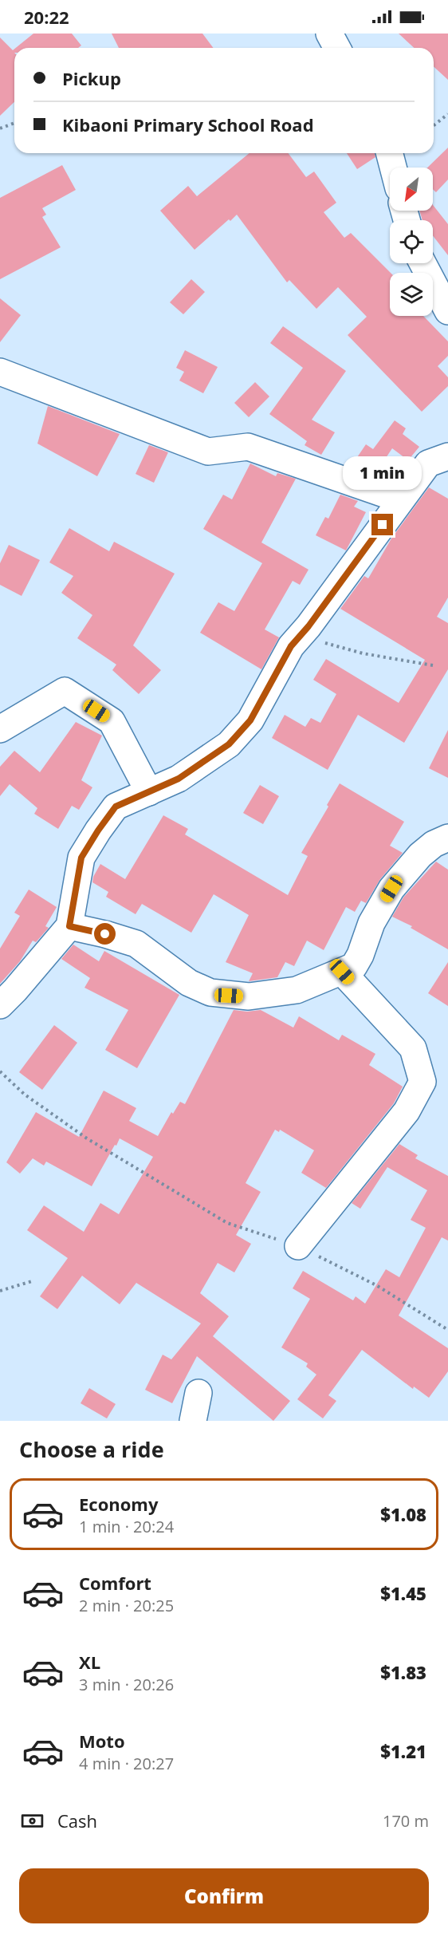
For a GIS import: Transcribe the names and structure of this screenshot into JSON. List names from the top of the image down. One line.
{"north":"bottom left","page":{"status":"20:22","banner":["Pickup","Kibaoni Primary School Road"],"bubble":"1 min","heading":"Choose a ride","list":[{"name":"Economy","note":"1 min · 20:24","value":"$1.08"},{"name":"Comfort","note":"2 min · 20:25","value":"$1.45"},{"name":"XL","note":"3 min · 20:26","value":"$1.83"},{"name":"Moto","note":"4 min · 20:27","value":"$1.21"}],"pay":["Cash","170 m"],"buttons":"Confirm"}}
